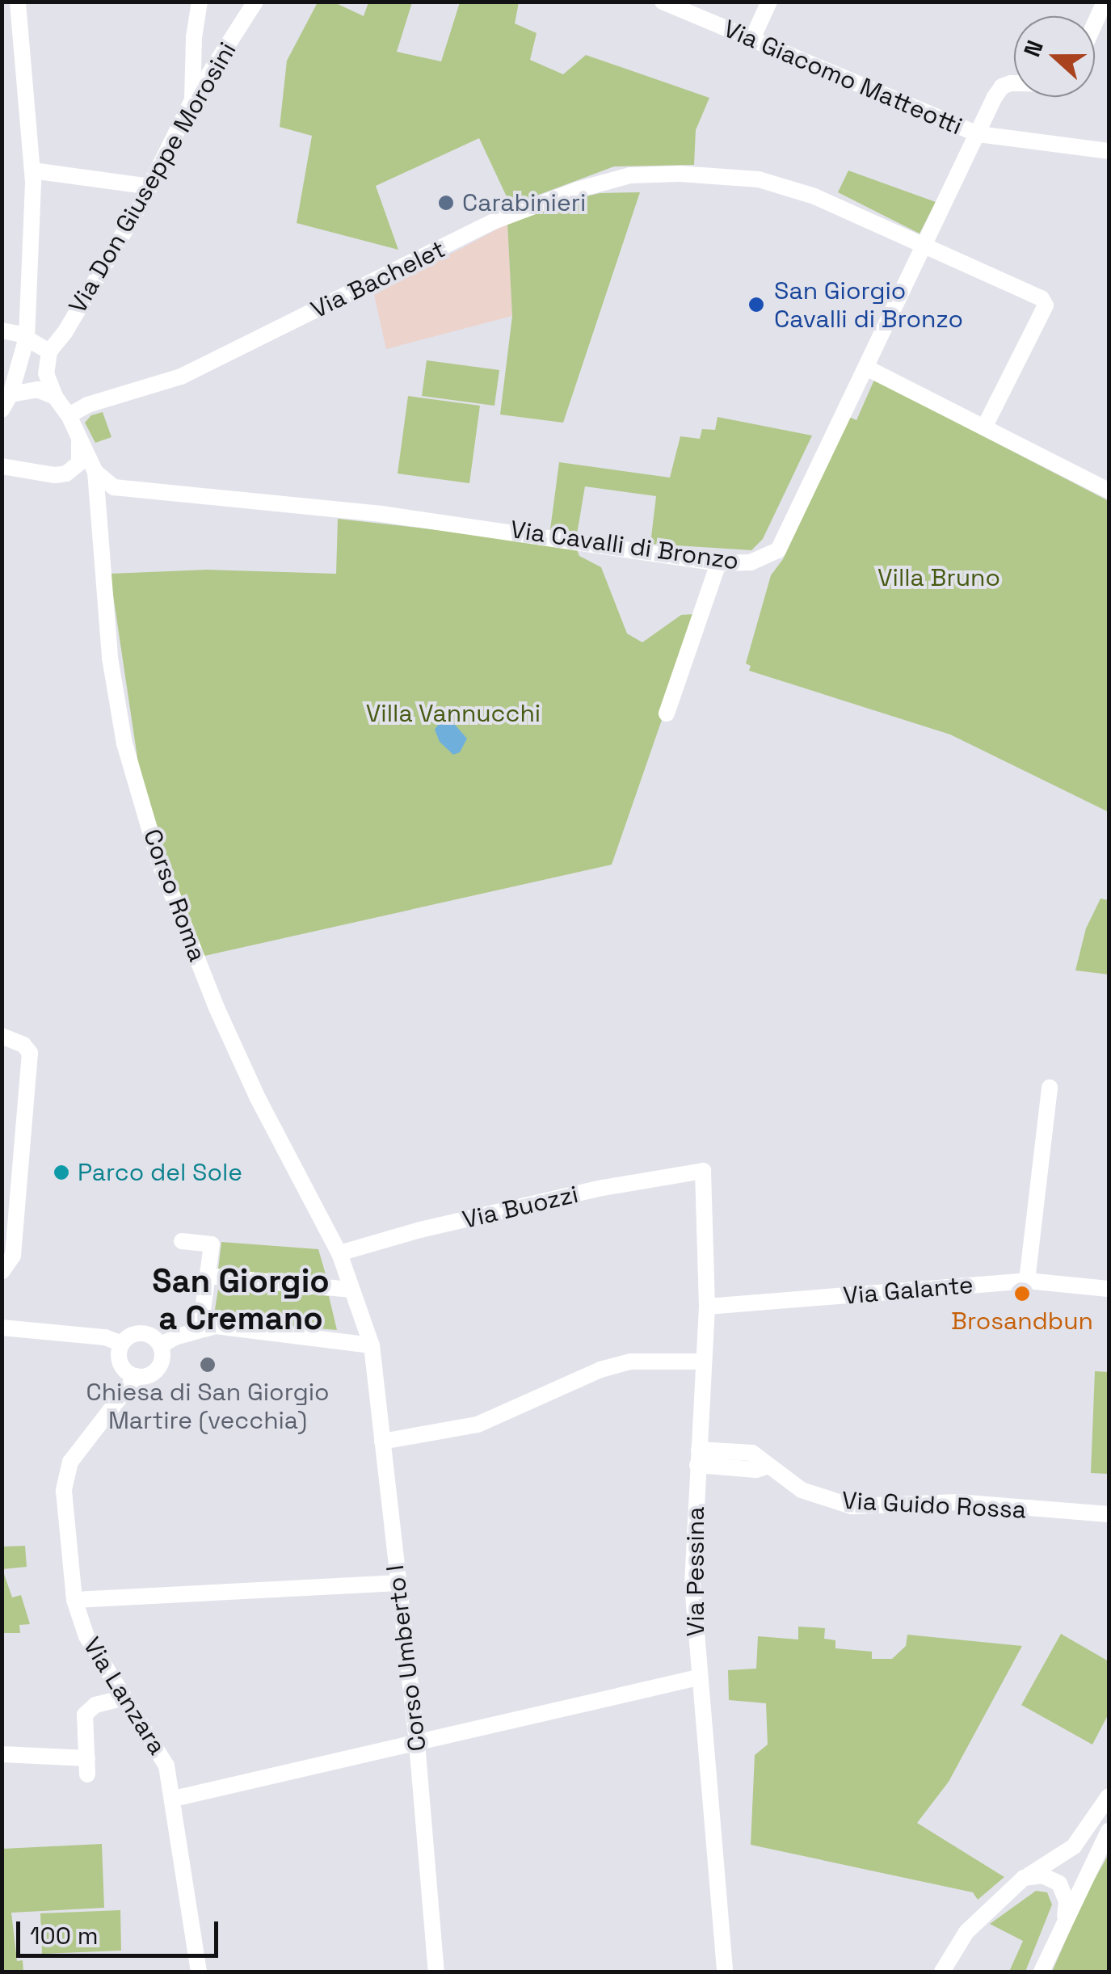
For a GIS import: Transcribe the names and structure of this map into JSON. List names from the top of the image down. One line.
{"streets":{"street":["Via Giacomo Matteotti","Via Don Giuseppe Morosini","Via Bachelet","Via Cavalli di Bronzo","Corso Roma","Via Buozzi","Via Galante","Via Guido Rossa","Via Pessina","Corso Umberto I","Via Lanzara"]},"crossings":[["Via Giacomo Matteotti","Via Cavalli di Bronzo"],["Via Bachelet","Via Cavalli di Bronzo"],["Via Cavalli di Bronzo","Corso Roma"],["Corso Roma","Via Buozzi"],["Corso Roma","Corso Umberto I"],["Via Buozzi","Via Pessina"],["Via Galante","Via Pessina"],["Via Guido Rossa","Via Pessina"]],"districts":["San Giorgio a Cremano"],"parks":["Villa Bruno","Villa Vannucchi"],"places":["Carabinieri","San Giorgio Cavalli di Bronzo","Parco del Sole","Brosandbun","Chiesa di San Giorgio Martire (vecchia)"],"scale_bar":"100 m","north":"left"}
